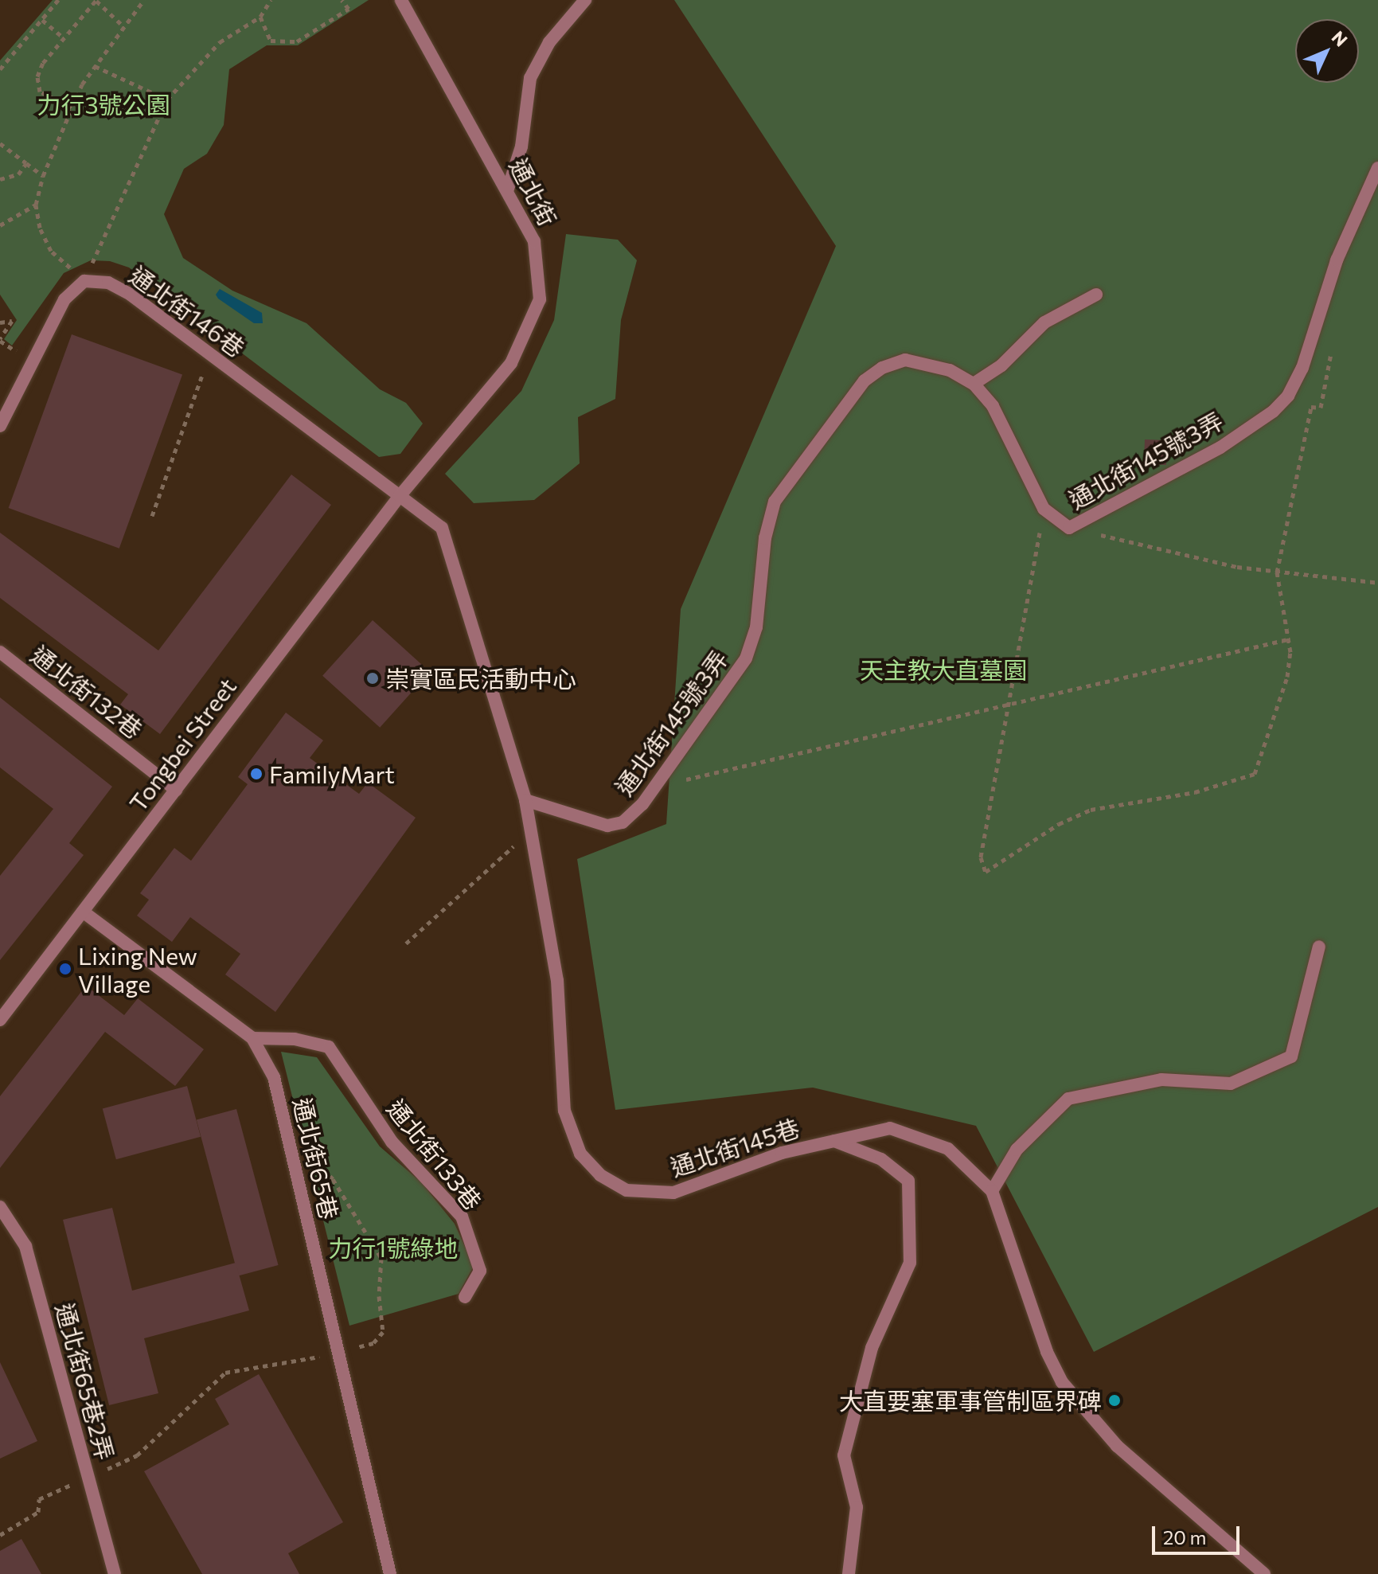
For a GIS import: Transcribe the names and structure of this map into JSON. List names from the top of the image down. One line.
{"streets":{"street":["通北街","通北街146巷","通北街145號3弄","通北街132巷","Tongbei Street","通北街145巷","通北街133巷","通北街65巷","通北街65巷2弄"]},"crossings":[["通北街","通北街146巷"],["通北街","Tongbei Street"],["通北街","通北街145巷"],["通北街146巷","Tongbei Street"],["通北街146巷","通北街145巷"],["通北街145號3弄","通北街145巷"],["通北街132巷","Tongbei Street"],["Tongbei Street","通北街145巷"],["Tongbei Street","通北街65巷"],["通北街133巷","通北街65巷"]],"parks":["力行3號公園","天主教大直墓園","力行1號綠地"],"places":["崇實區民活動中心","FamilyMart","Lixing New Village","大直要塞軍事管制區界碑"],"scale_bar":"20 m","north":"top right"}
